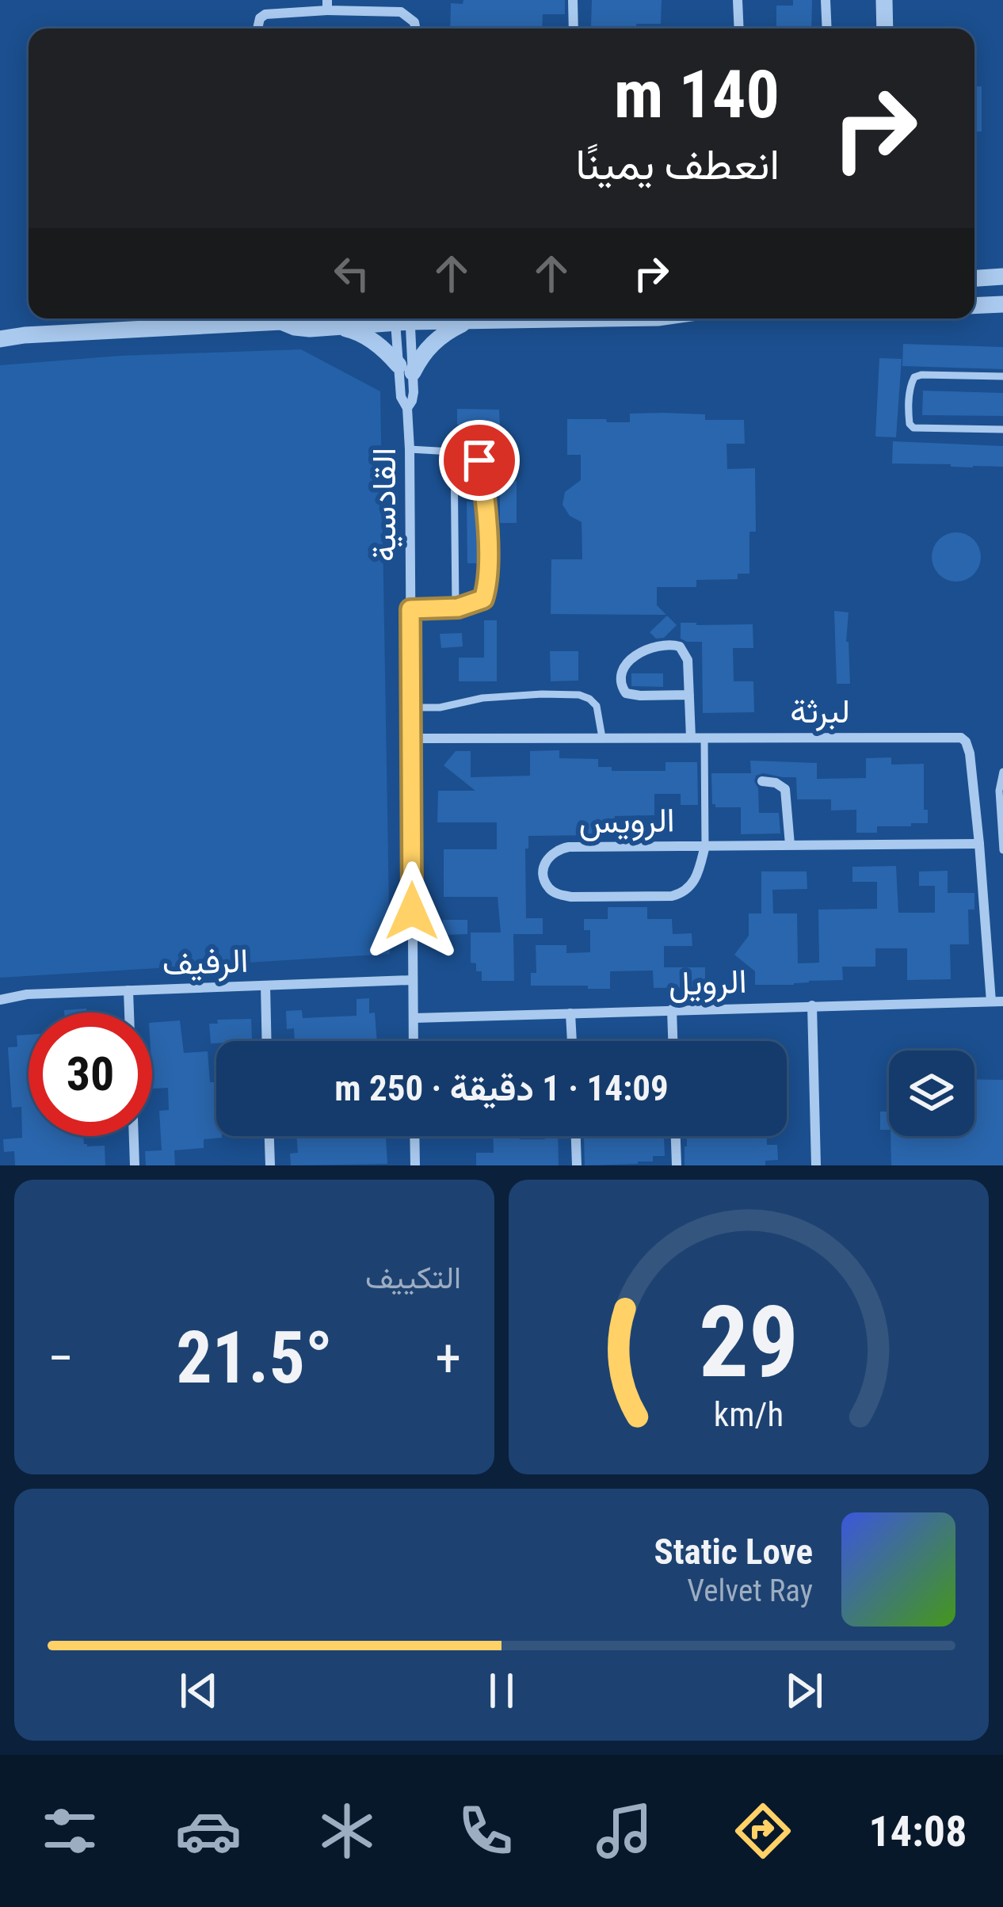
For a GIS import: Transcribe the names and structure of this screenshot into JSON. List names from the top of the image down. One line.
{"streets":{"street":["القادسية","لبرثة","الرويس","الرفيف","الرويل"]},"crossings":[["القادسية","لبرثة"],["القادسية","الرفيف"],["القادسية","الرويل"],["لبرثة","الرويس"],["لبرثة","الرويل"]],"page":{"turn":["140 m","انعطف يمينًا"],"limit":"30","trip":"14:09 · 1 دقيقة · 250 m","tile":"التكييف","heat":["−","21.5°","+"],"song":["Static Love","Velvet Ray"],"tabs":"14:08","gauge":["29","km/h"]}}
